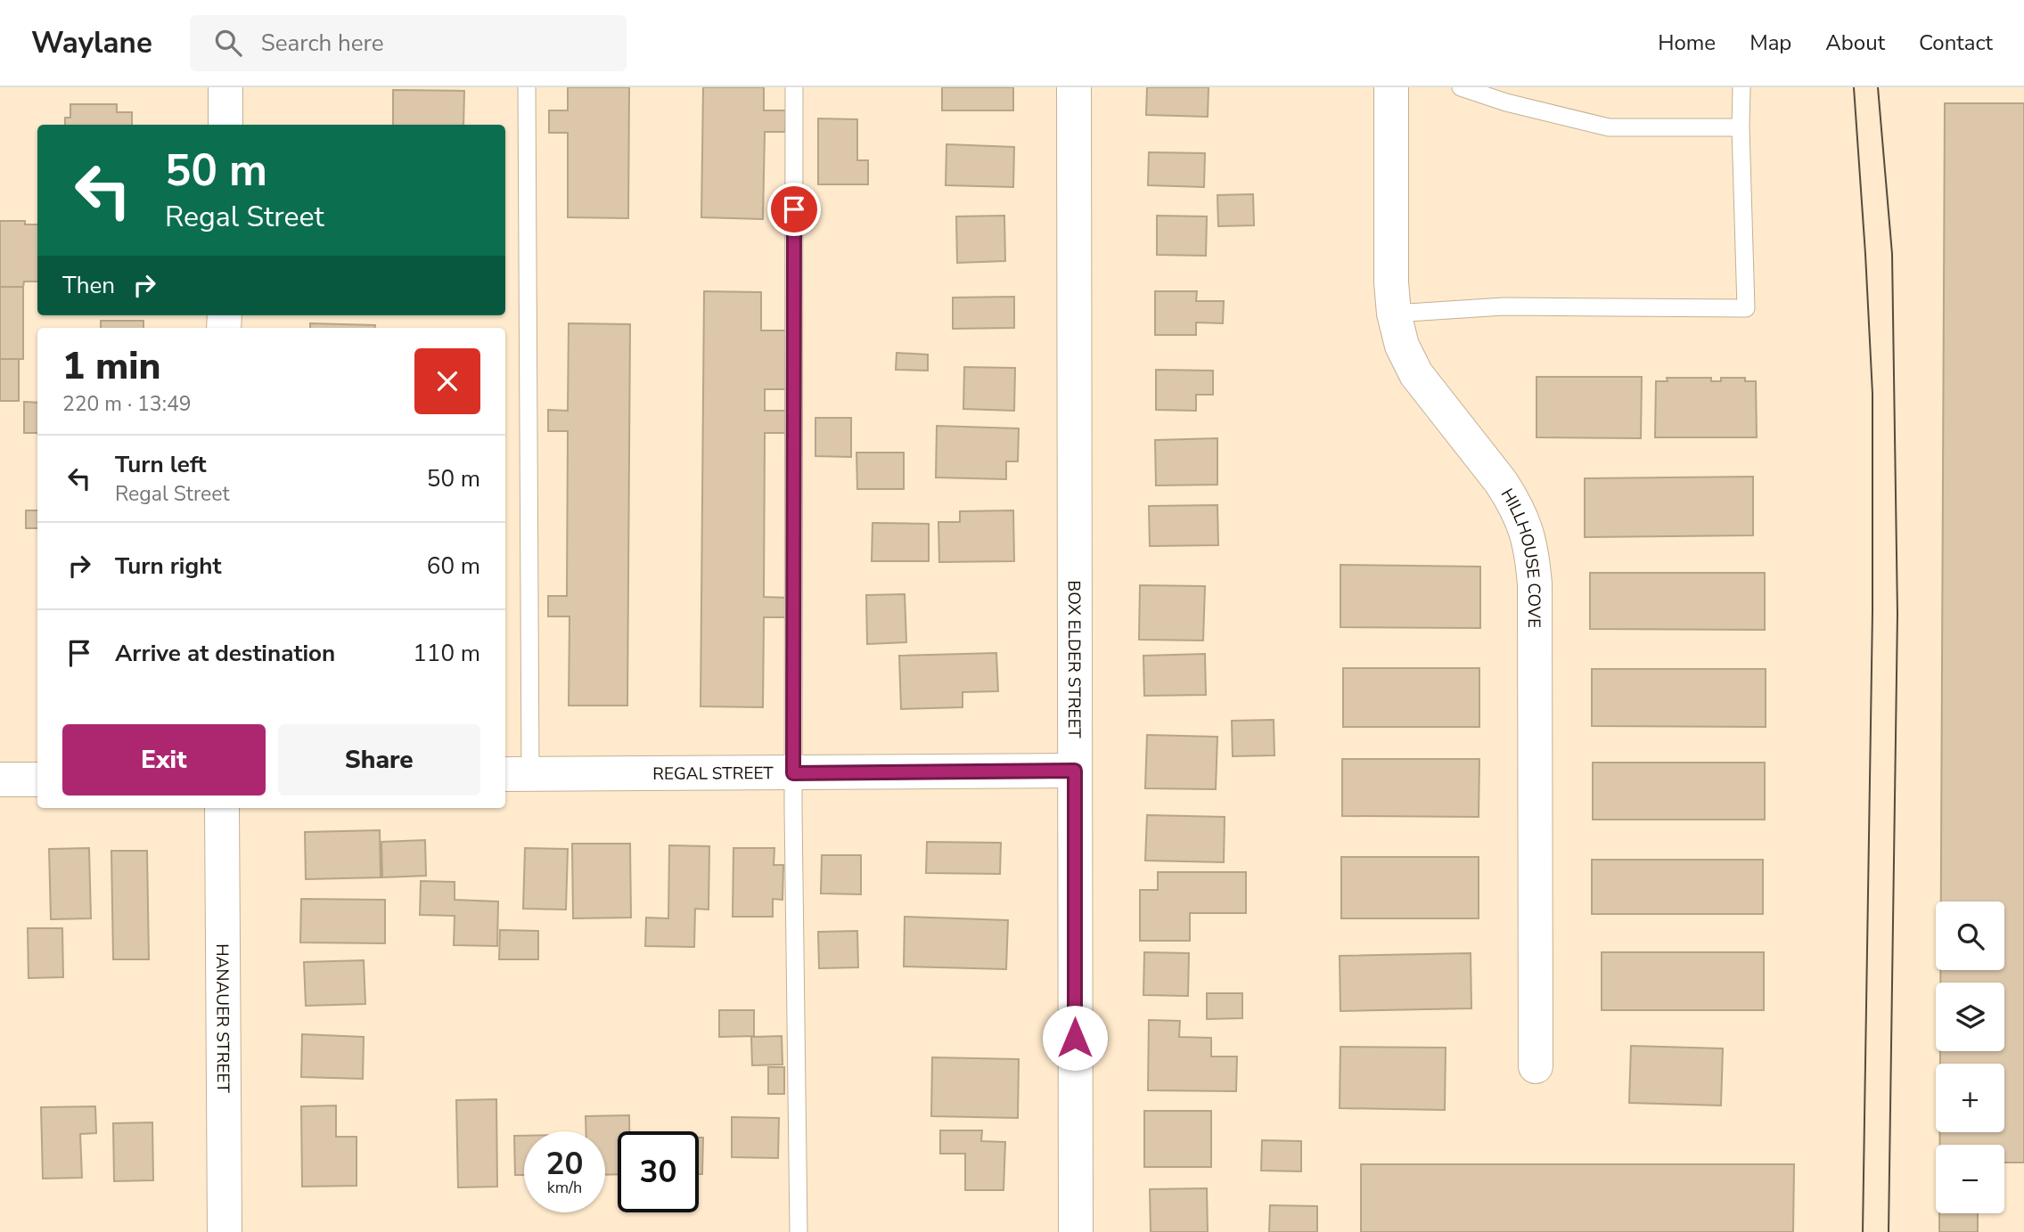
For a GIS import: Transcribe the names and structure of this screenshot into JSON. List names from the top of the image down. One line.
{"streets":{"street":["HILLHOUSE COVE","BOX ELDER STREET","REGAL STREET","HANAUER STREET"]},"crossings":[["BOX ELDER STREET","REGAL STREET"]],"page":{"header":"Waylane","search":"Search here","nav":["Home","Map","About","Contact"],"turn":["50 m","Regal Street"],"then":"Then","heading":["1 min","220 m · 13:49"],"list":[{"name":"Turn left","note":"Regal Street","value":"50 m"},{"name":"Turn right","value":"60 m"},{"name":"Arrive at destination","value":"110 m"}],"buttons":["Exit","Share"],"map_buttons":["+","−"],"speed":"20 km/h","limit":"30"}}
